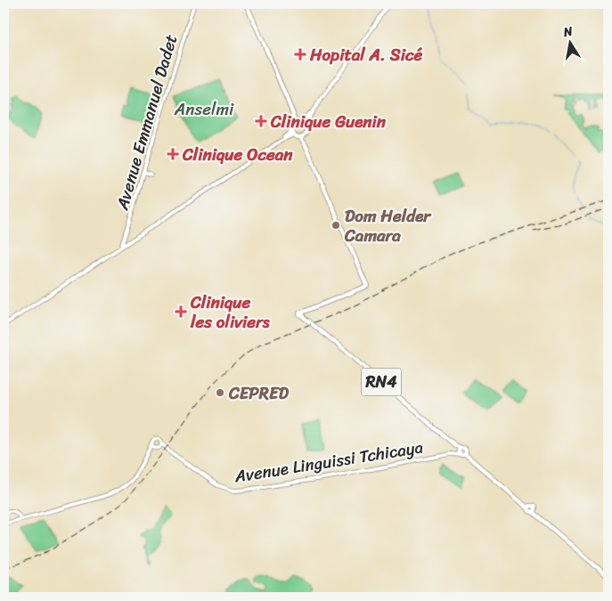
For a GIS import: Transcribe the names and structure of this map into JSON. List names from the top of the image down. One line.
{"streets":{"highway":["RN4"],"main road":["Avenue Emmanuel Dadet","Avenue Linguissi Tchicaya"]},"crossings":[["RN4","Avenue Linguissi Tchicaya"]],"parks":["Anselmi"],"places":{"health":["Hopital A. Sicé","Clinique Guenin","Clinique Ocean","Clinique les oliviers"],"other":["Dom Helder Camara","CEPRED"]},"north":"top"}
